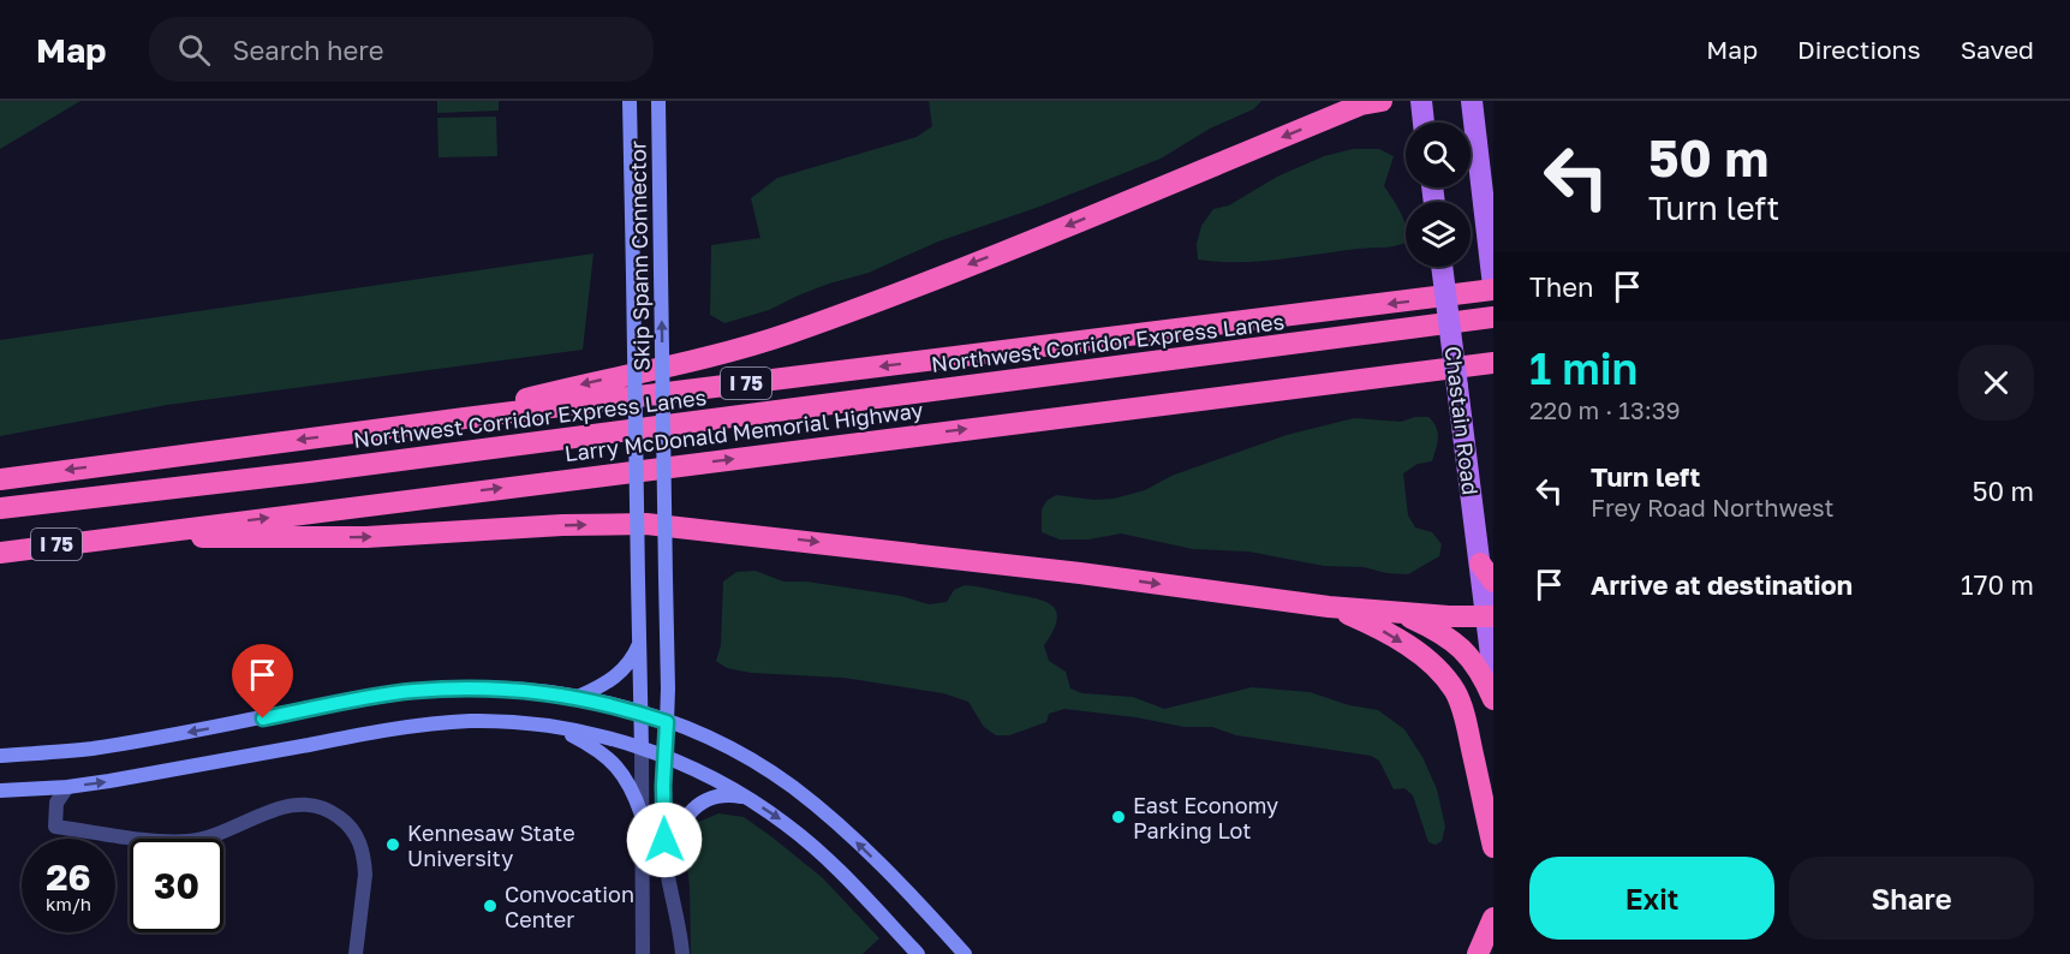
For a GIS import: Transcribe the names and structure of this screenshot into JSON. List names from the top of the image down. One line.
{"streets":{"highway":["Northwest Corridor Express Lanes","I 75","Larry McDonald Memorial Highway"],"main road":["Skip Spann Connector","Chastain Road"]},"places":["East Economy Parking Lot","Kennesaw State University","Convocation Center"],"page":{"header":"Map","search":"Search here","nav":["Map","Directions","Saved"],"turn":["50 m","Turn left"],"then":"Then","heading":["1 min","220 m · 13:39"],"list":[{"name":"Turn left","note":"Frey Road Northwest","value":"50 m"},{"name":"Arrive at destination","value":"170 m"}],"speed":"26 km/h","limit":"30","buttons":["Exit","Share"]}}
